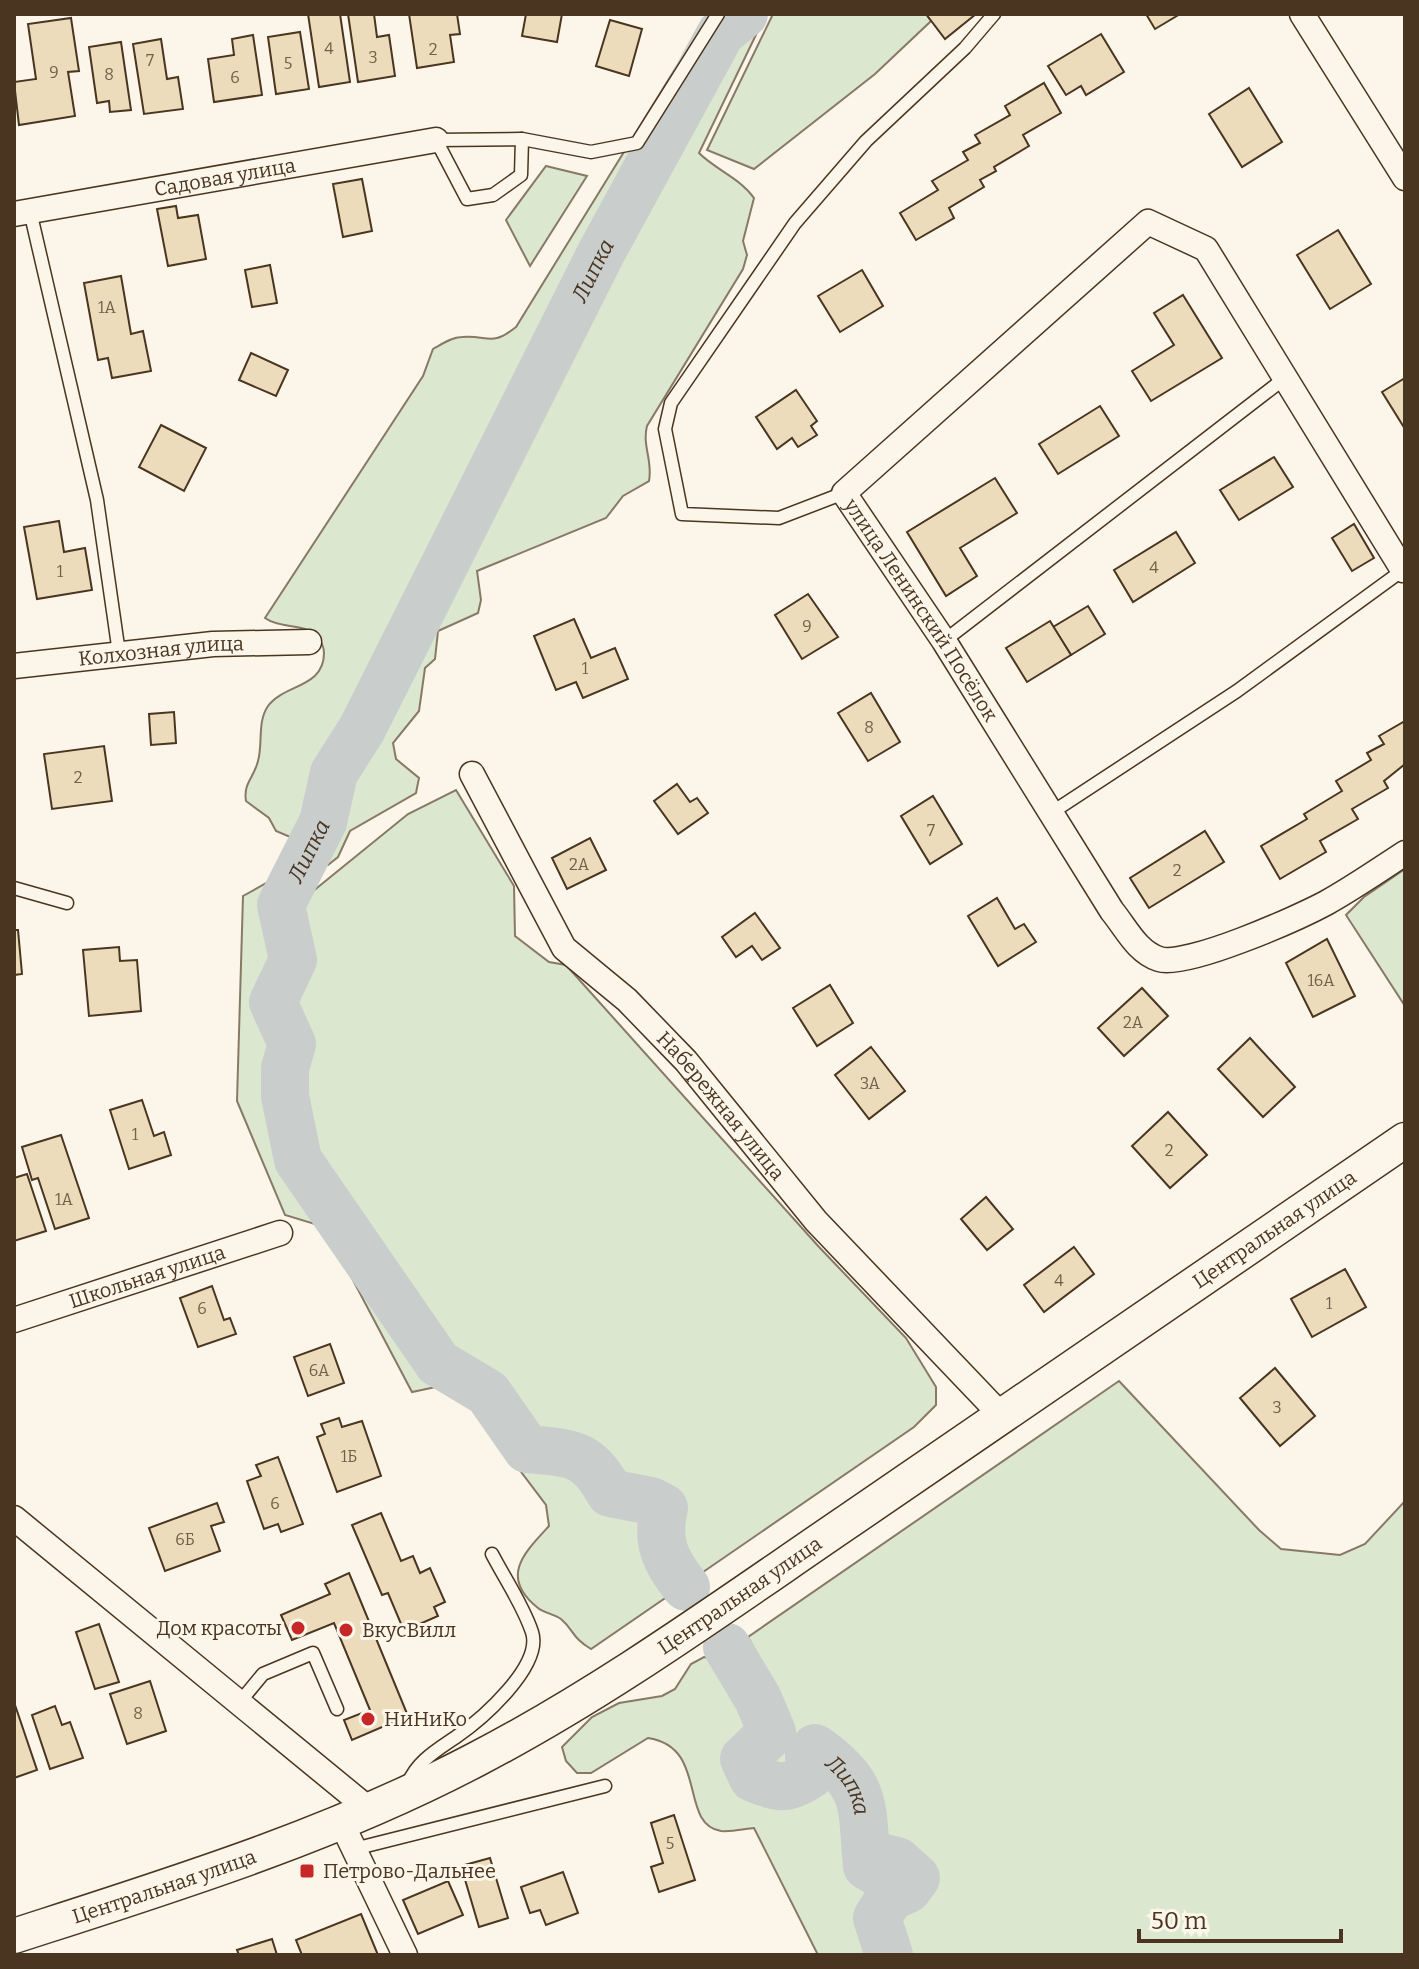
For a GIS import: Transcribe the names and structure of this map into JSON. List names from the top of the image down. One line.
{"streets":{"main road":["Центральная улица"],"street":["Садовая улица","улица Ленинский Посёлок","Колхозная улица","Набережная улица","Школьная улица"]},"crossings":[["Набережная улица","Центральная улица"]],"water":["Липка"],"places":{"other":["Дом красоты","ВкусВилл","НиНиКо"],"transit":["Петрово-Дальнее"]},"house_numbers":["4","2","3","7","5","9","8","6","1А","4","1","9","1","8","2","7","2А","2","16А","2А","3А","1","2","1А","4","1","6","6А","3","1Б","6","6Б","8","5"],"scale_bar":"50 m"}
